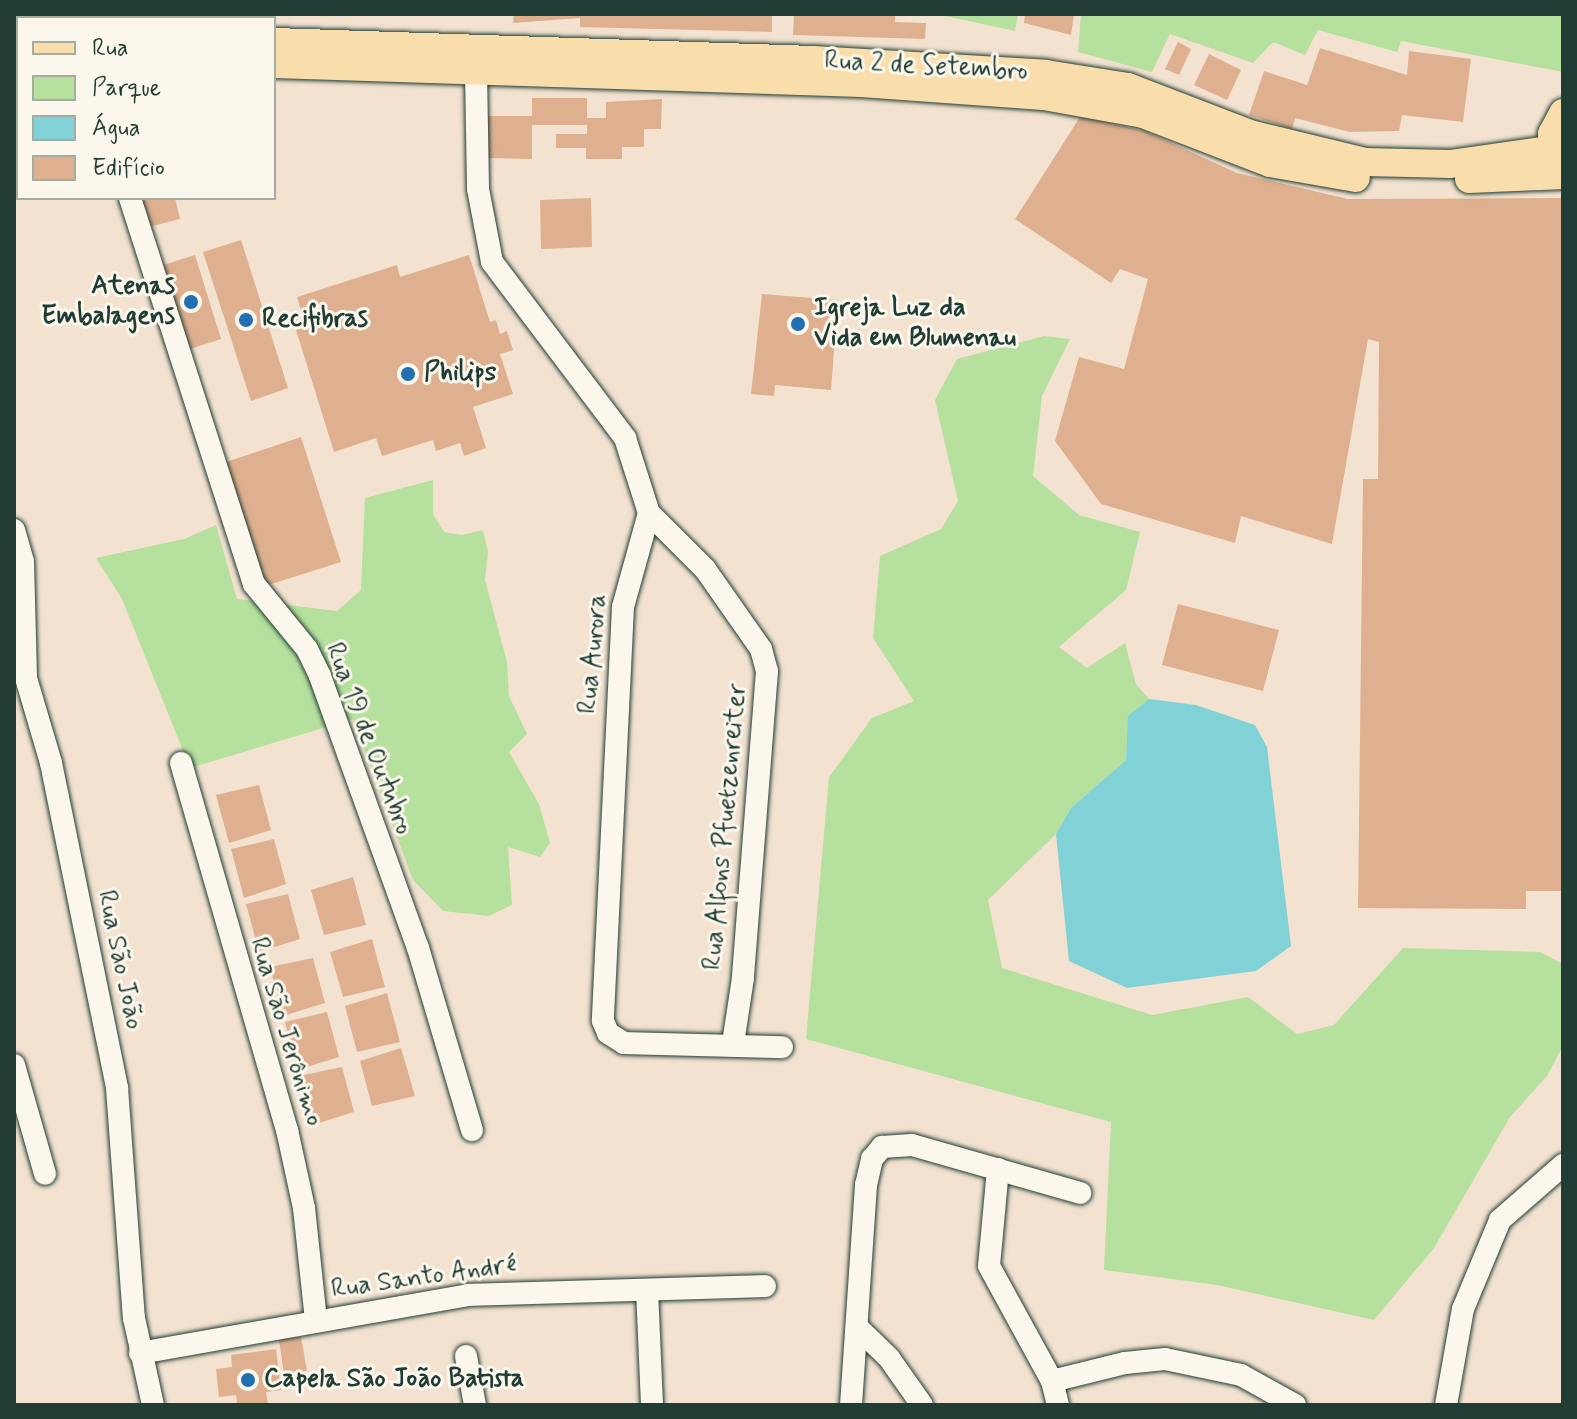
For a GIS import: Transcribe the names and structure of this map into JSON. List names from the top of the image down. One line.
{"streets":{"main road":["Rua 2 de Setembro"],"street":["Rua Aurora","Rua 19 de Outubro","Rua Alfons Pfuetzenreiter","Rua São João","Rua São Jerônimo","Rua Santo André"]},"crossings":[["Rua Aurora","Rua Alfons Pfuetzenreiter"],["Rua São João","Rua Santo André"],["Rua São Jerônimo","Rua Santo André"]],"places":["Atenas Embalagens","Recifibras","Igreja Luz da Vida em Blumenau","Philips","Capela São João Batista"],"legend":["Rua","Parque","Água","Edifício"]}
